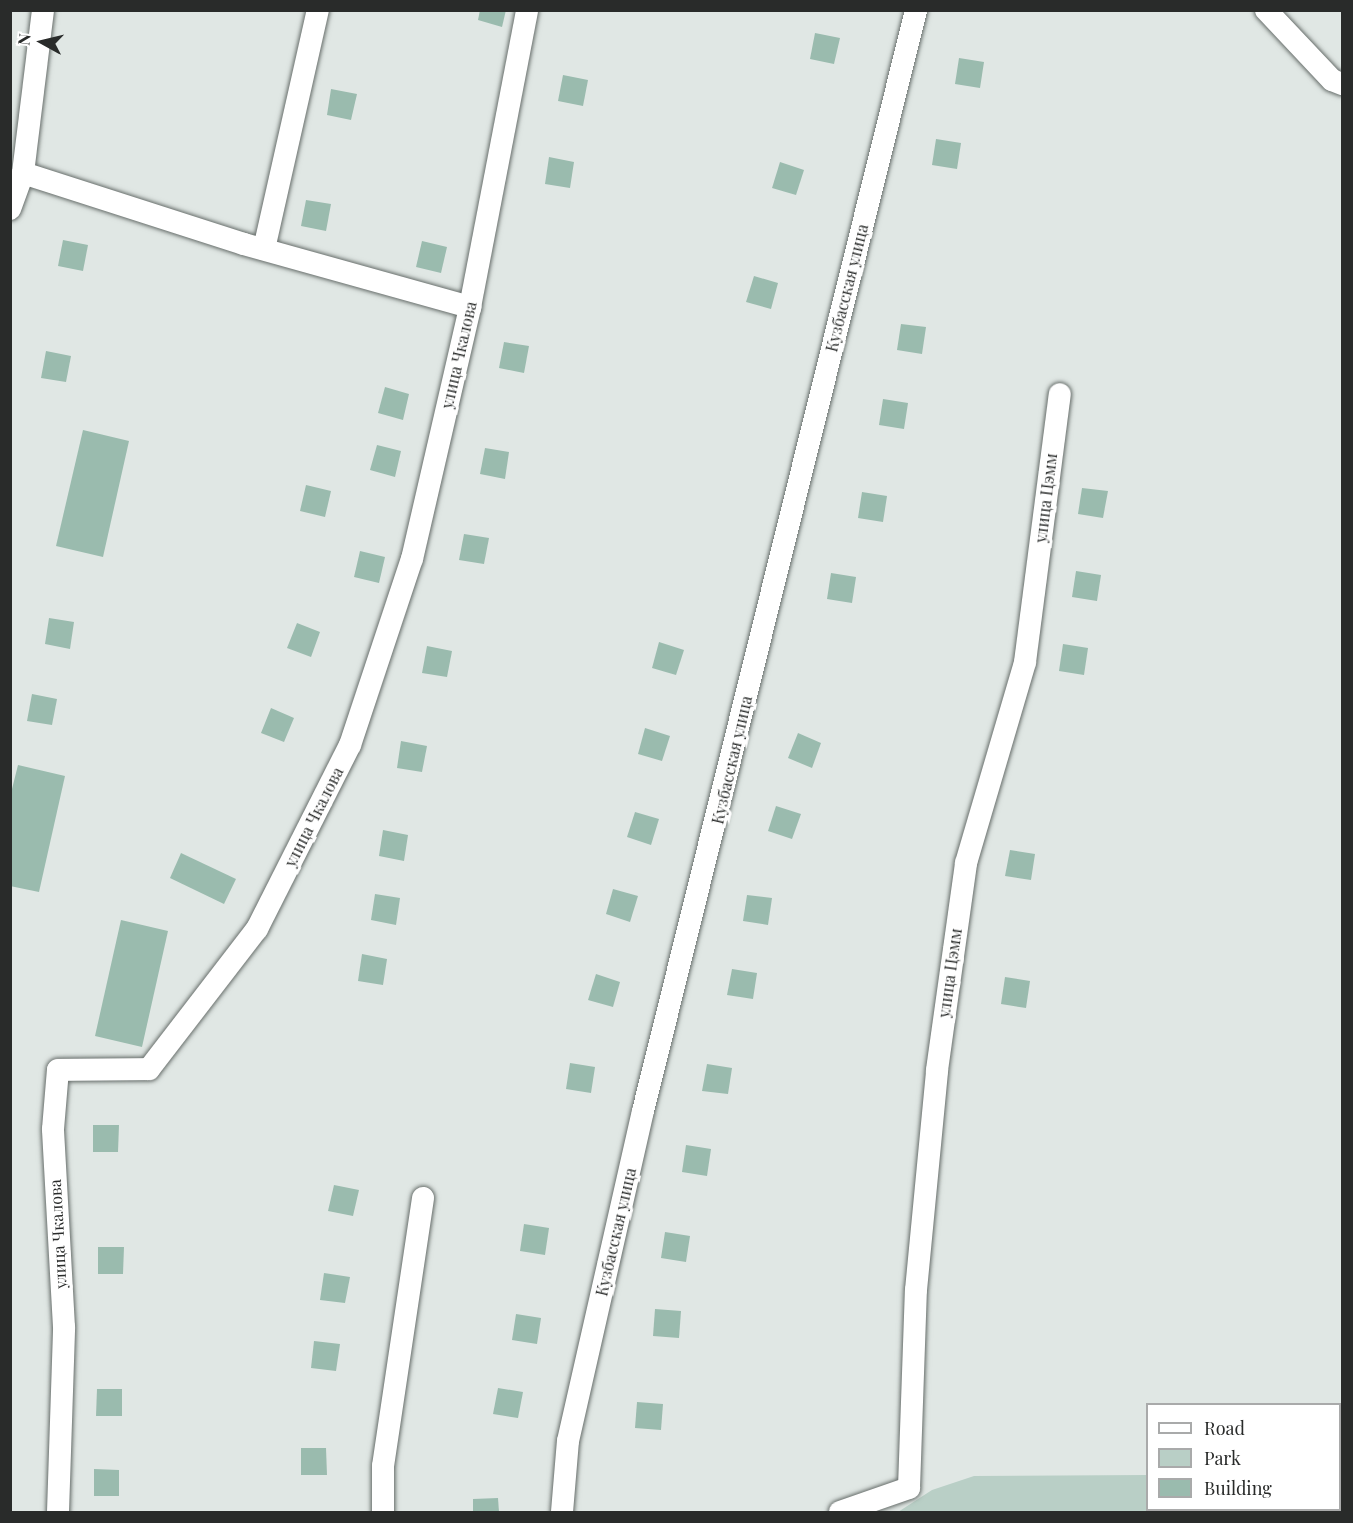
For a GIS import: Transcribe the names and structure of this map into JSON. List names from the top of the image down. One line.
{"streets":{"street":["Кузбасская улица","улица Чкалова","улица Цэмм"]},"legend":["Road","Park","Building"],"north":"left"}
